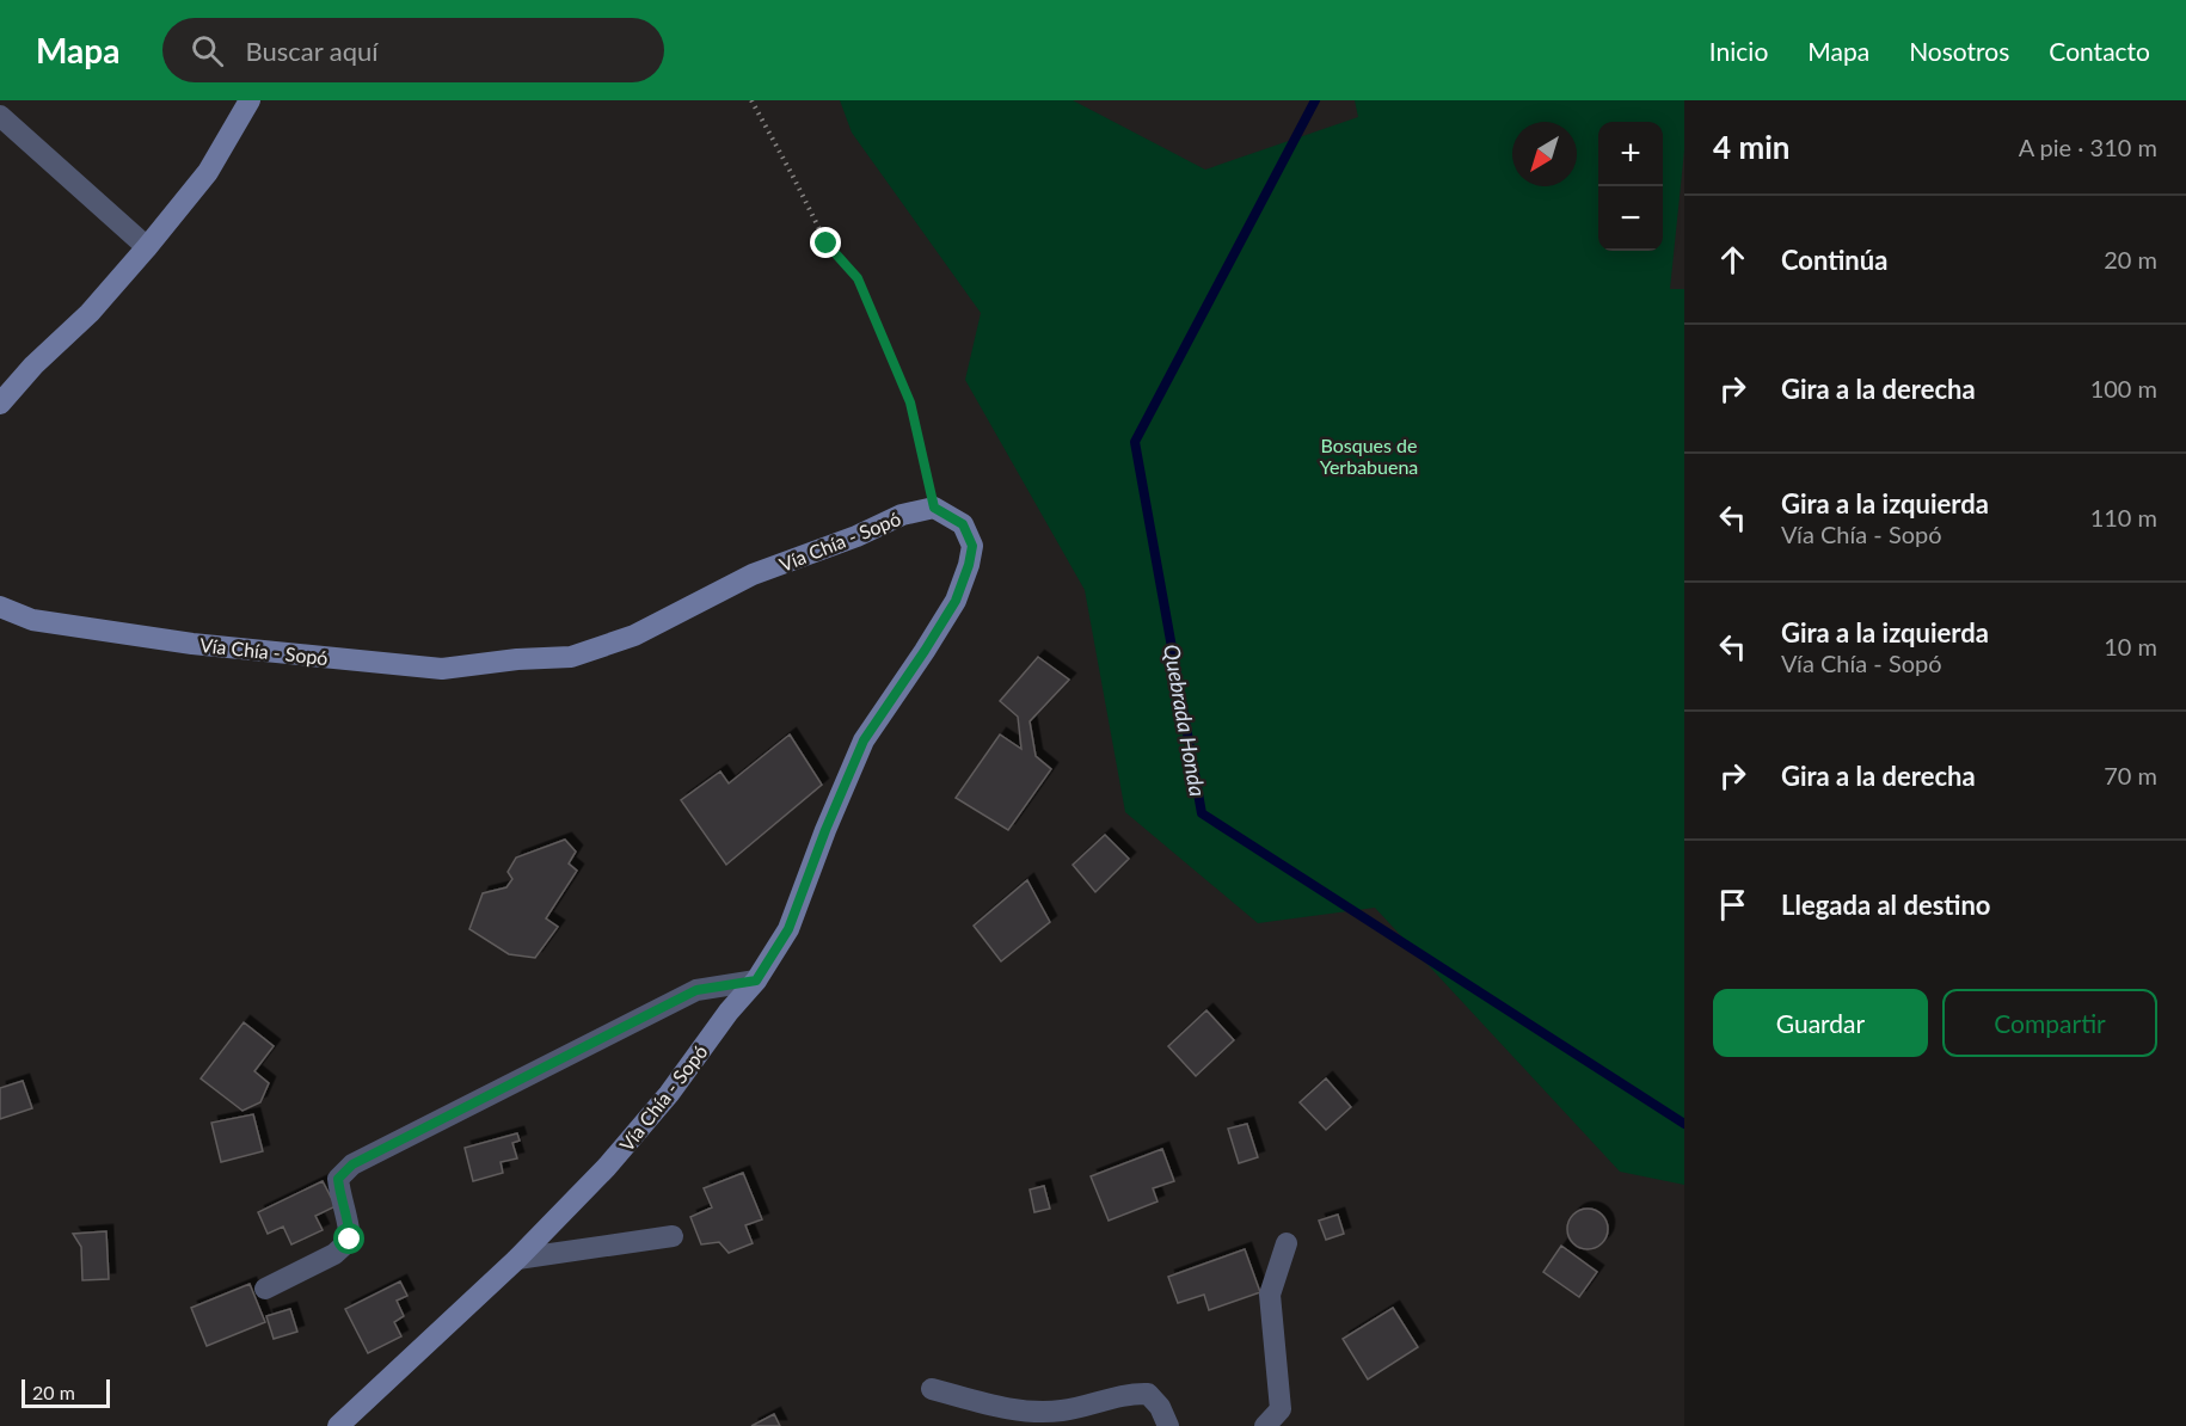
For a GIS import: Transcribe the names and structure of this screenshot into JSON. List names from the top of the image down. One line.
{"streets":{"street":["Vía Chía - Sopó"]},"water":["Quebrada Honda"],"parks":["Bosques de Yerbabuena"],"scale_bar":"20 m","north":"bottom left","page":{"header":"Mapa","search":"Buscar aquí","nav":["Inicio","Mapa","Nosotros","Contacto"],"heading":["4 min","A pie · 310 m"],"map_buttons":["+","−"],"list":[["Continúa","20 m"],["Gira a la derecha","100 m"],["Gira a la izquierda","Vía Chía - Sopó","110 m"],["Gira a la izquierda","Vía Chía - Sopó","10 m"],["Gira a la derecha","70 m"],"Llegada al destino"],"buttons":["Guardar","Compartir"],"scale":"20 m"}}
